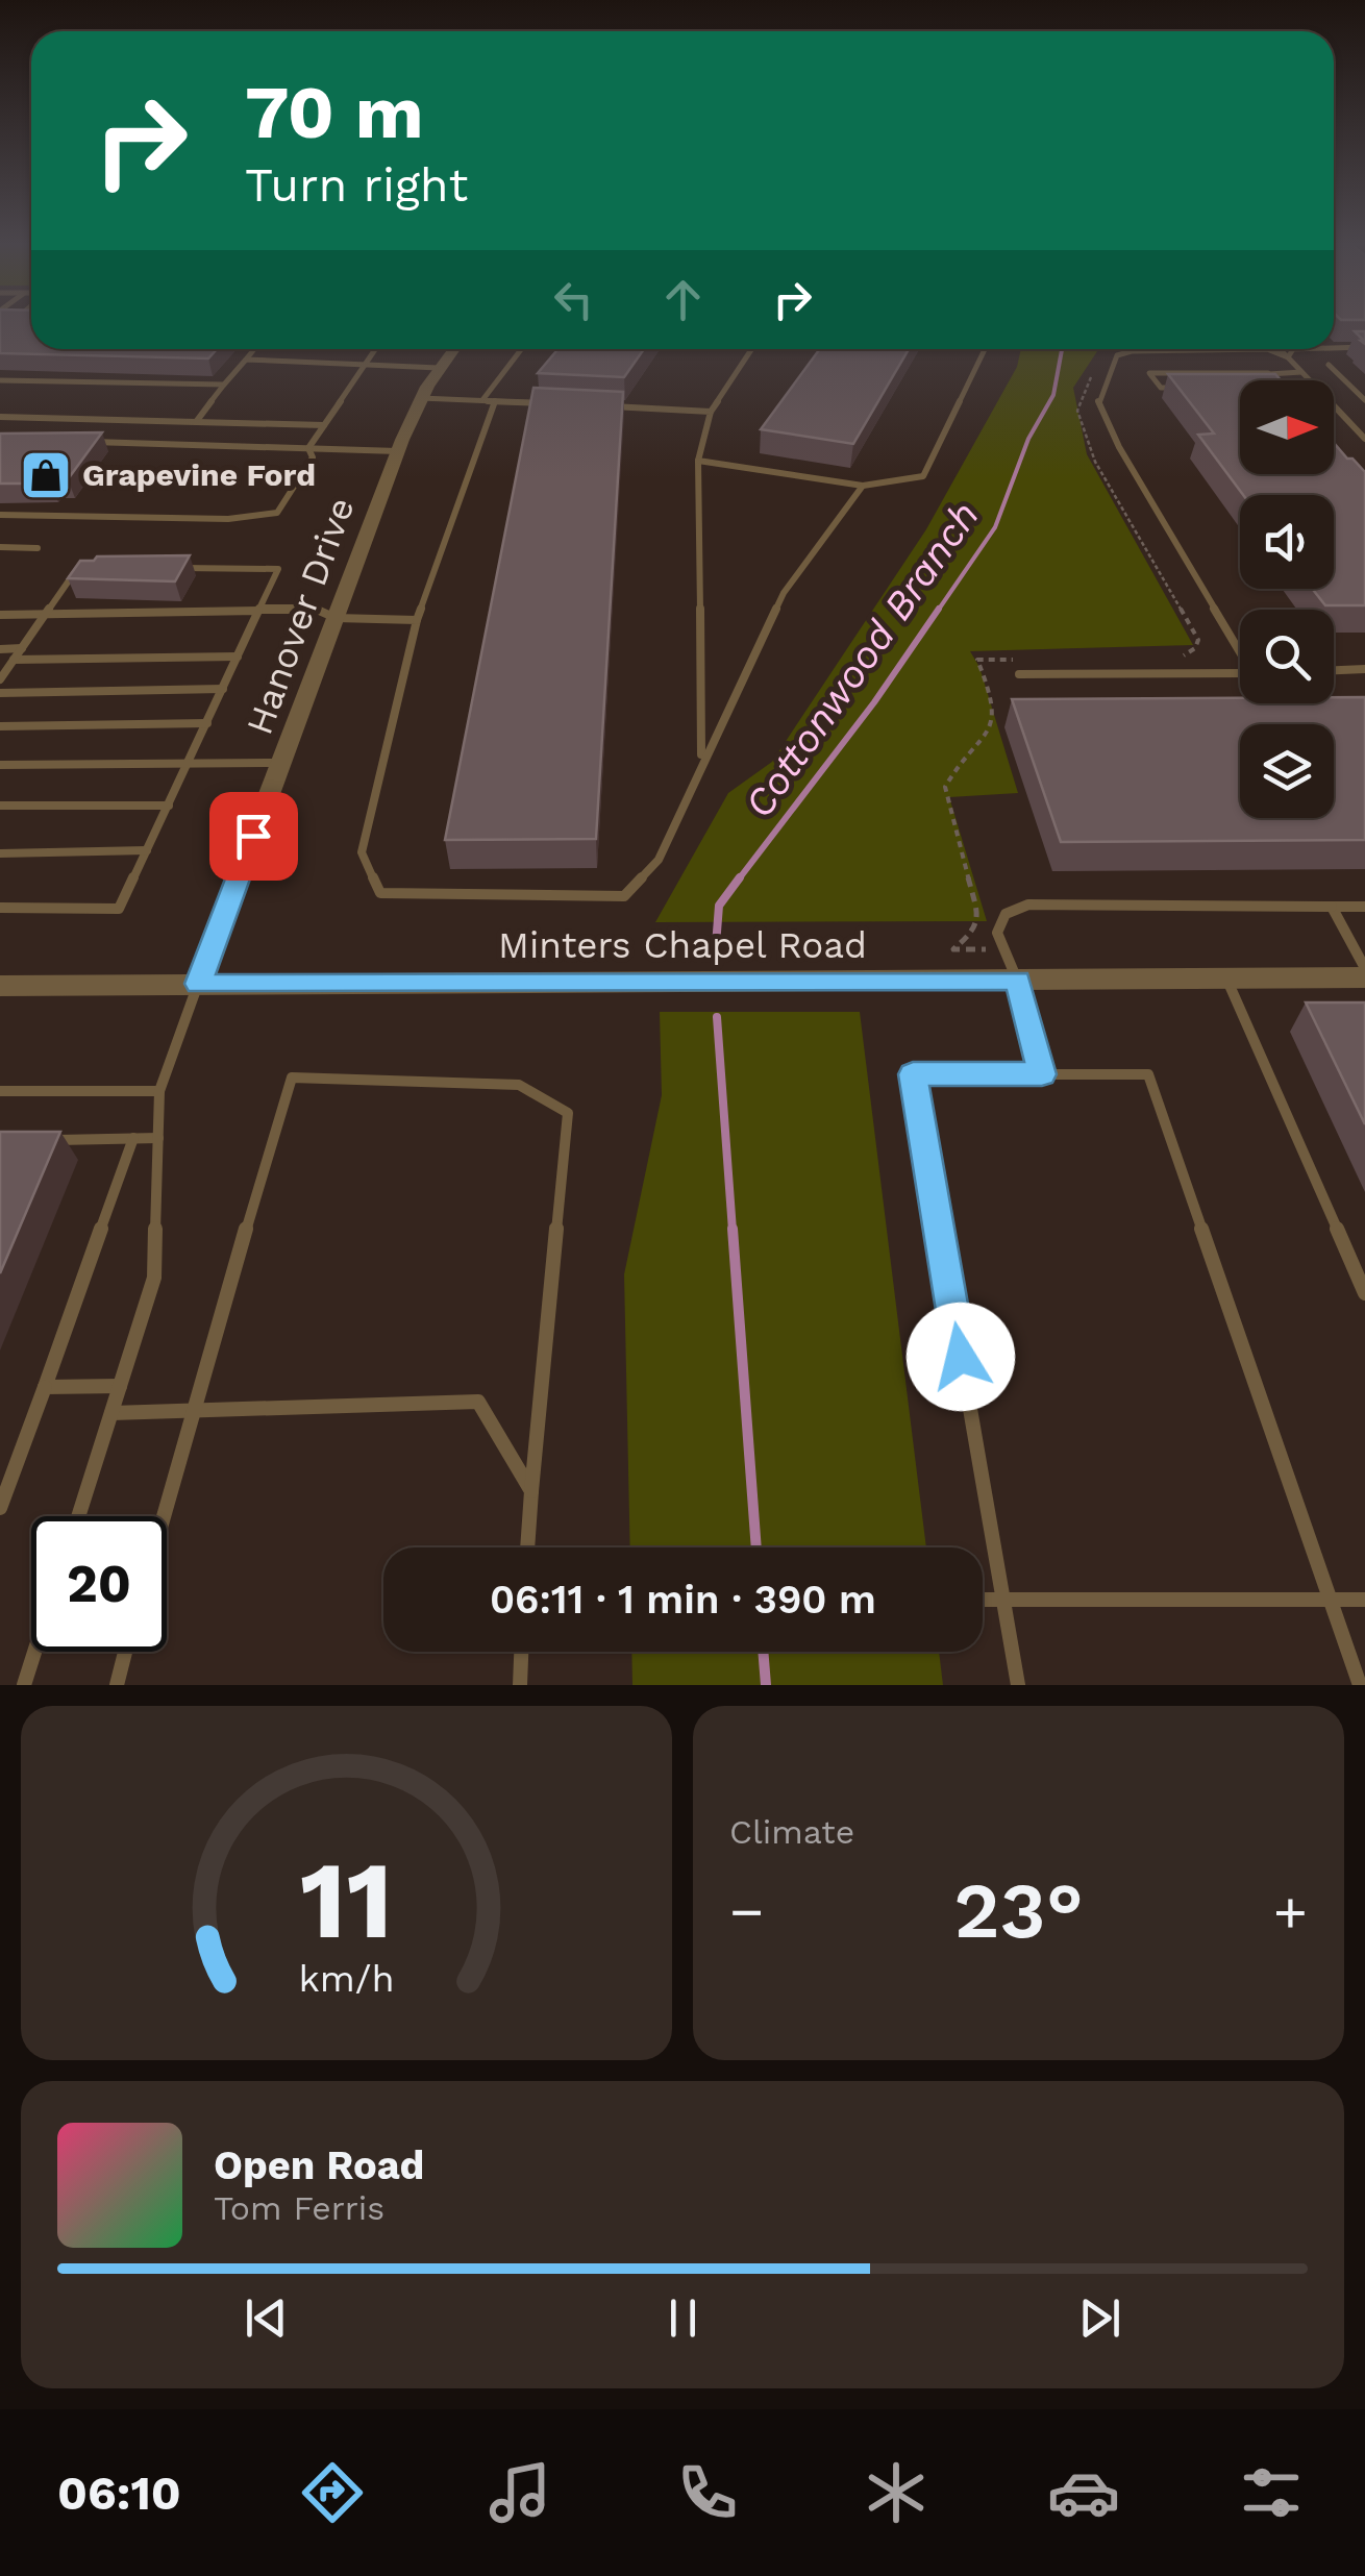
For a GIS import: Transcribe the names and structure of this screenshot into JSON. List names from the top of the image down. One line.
{"streets":{"street":["Hanover Drive","Minters Chapel Road"]},"crossings":[["Hanover Drive","Minters Chapel Road"]],"water":["Cottonwood Branch"],"places":{"shop":["Grapevine Ford"]},"north":"right","page":{"turn":["70 m","Turn right"],"limit":"20","trip":"06:11 · 1 min · 390 m","tile":"Climate","heat":["−","23°","+"],"song":["Open Road","Tom Ferris"],"tabs":"06:10","gauge":["11","km/h"]}}
